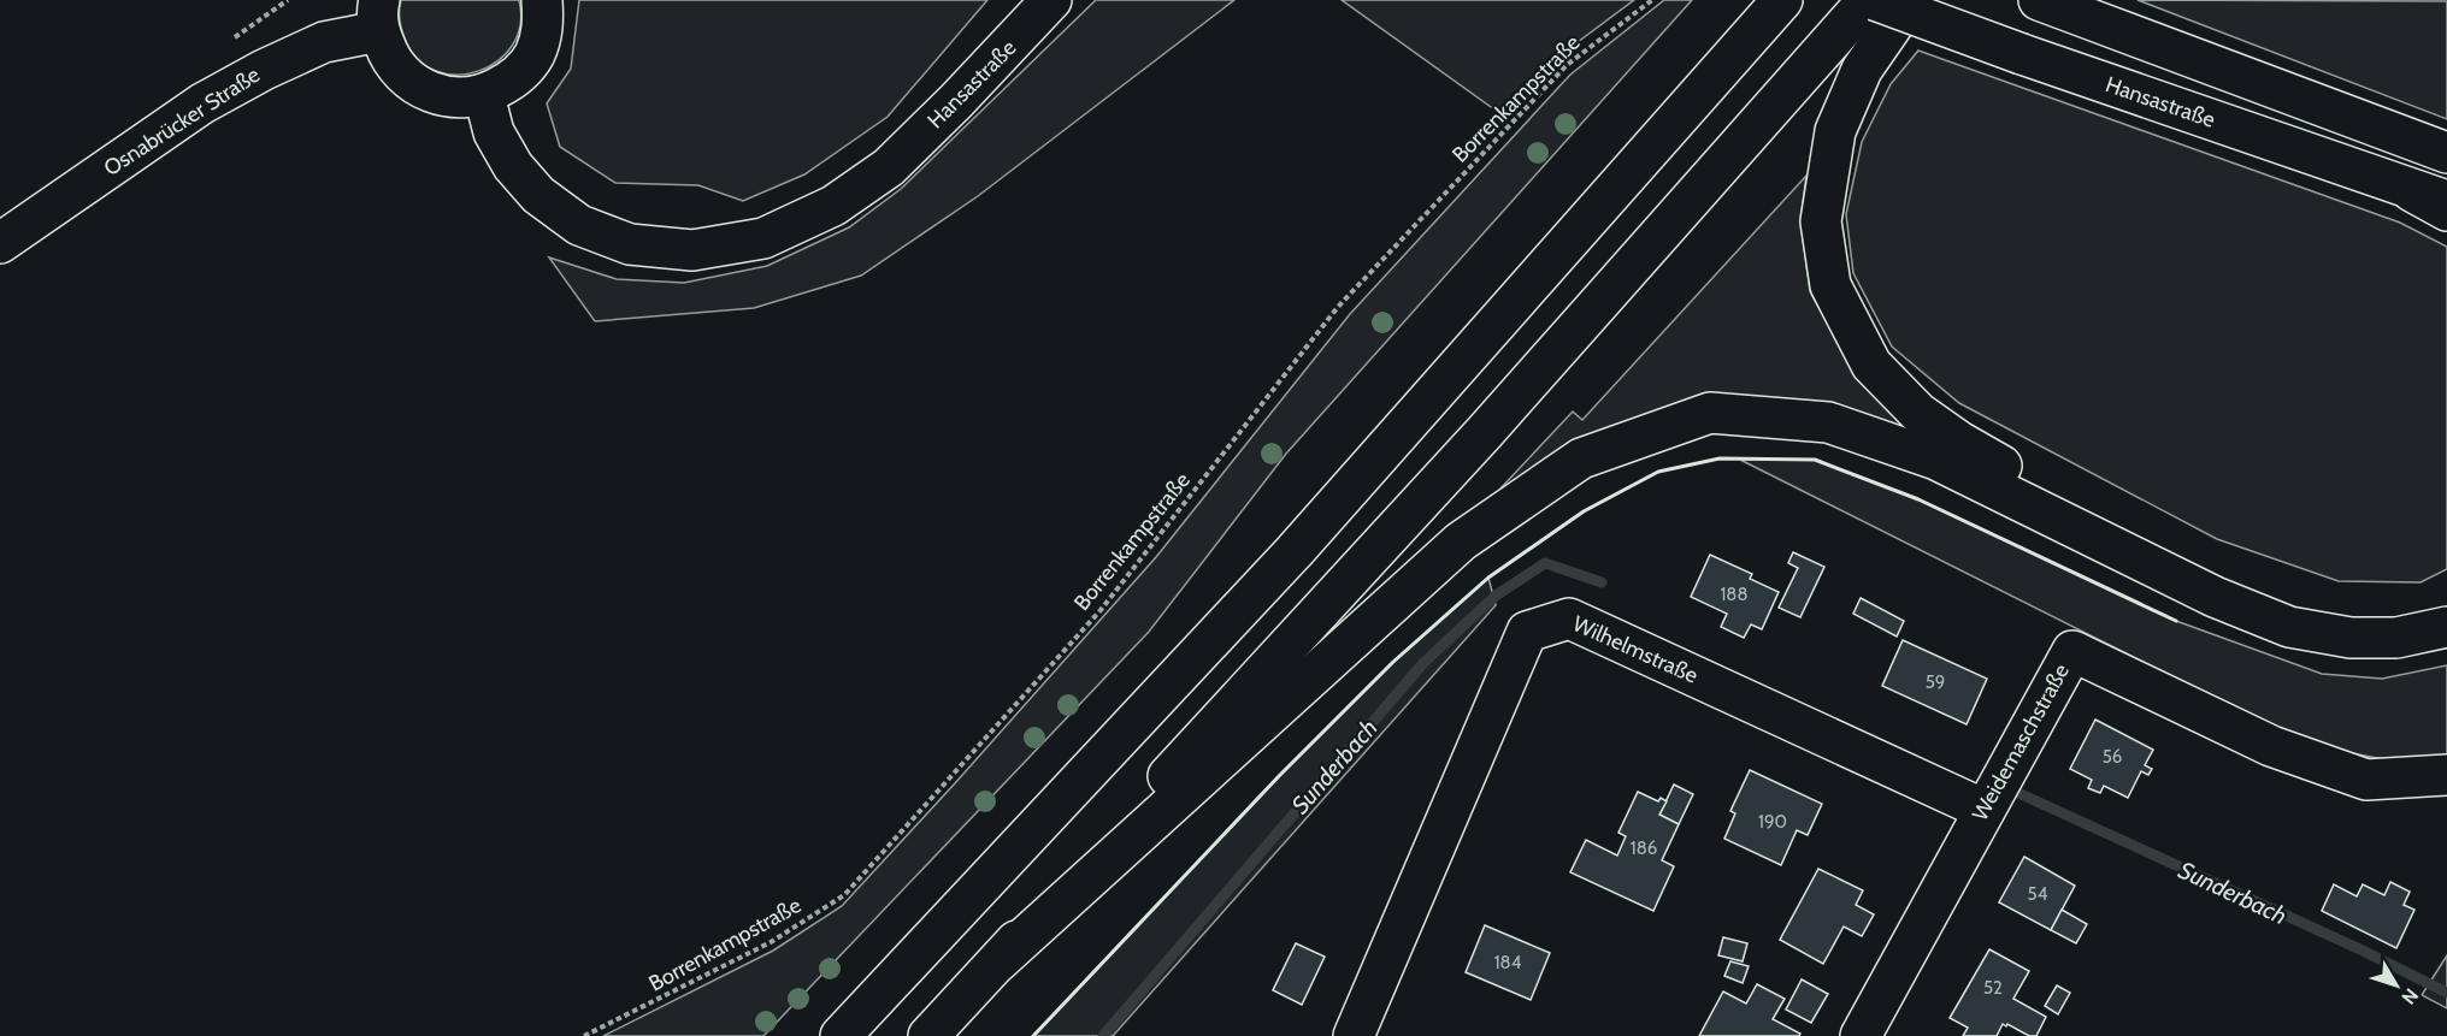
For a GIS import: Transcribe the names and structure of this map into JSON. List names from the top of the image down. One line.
{"streets":{"main road":["Hansastraße","Osnabrücker Straße","Wilhelmstraße","Weidemaschstraße"],"path":["Borrenkampstraße"]},"crossings":[["Wilhelmstraße","Weidemaschstraße"]],"water":["Sunderbach"],"house_numbers":["188","59","56","190","186","54","184","52"],"north":"bottom right"}
